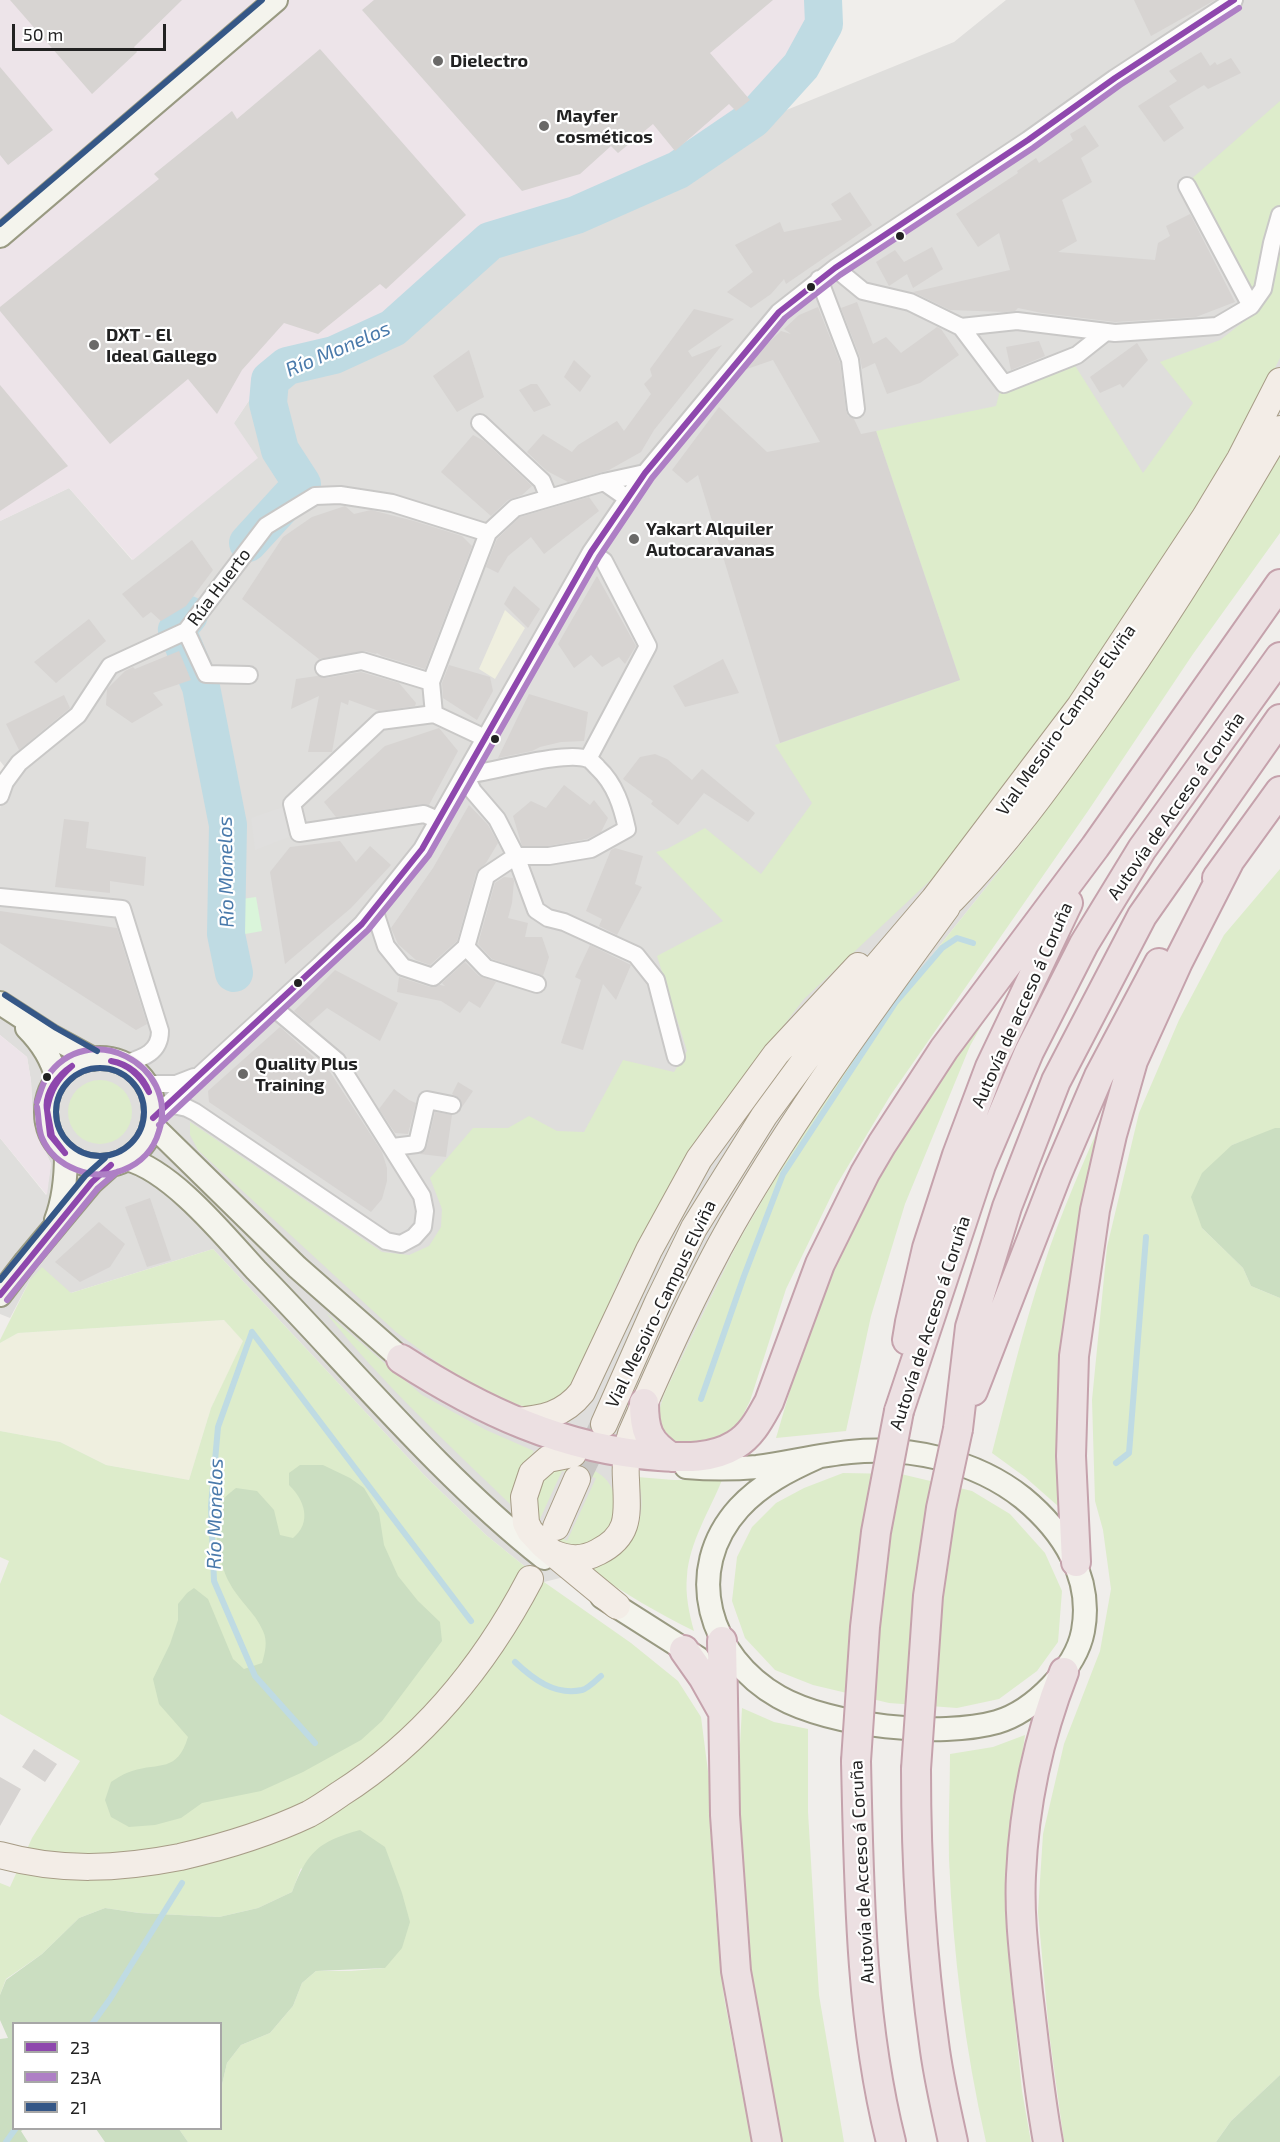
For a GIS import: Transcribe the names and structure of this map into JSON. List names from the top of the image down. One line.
{"streets":{"highway":["Autovía de Acceso á Coruña","Autovía de acceso á Coruña"],"main road":["Vial Mesoiro-Campus Elviña"],"street":["Rúa Huerto"]},"crossings":[["Autovía de Acceso á Coruña","Autovía de acceso á Coruña"]],"water":["Río Monelos"],"places":["Dielectro","Mayfer cosméticos","DXT - El Ideal Gallego","Yakart Alquiler Autocaravanas","Quality Plus Training"],"lines":["transit line 23","transit line 21","transit line 23A"],"legend":["23","23A","21"],"scale_bar":"50 m"}
